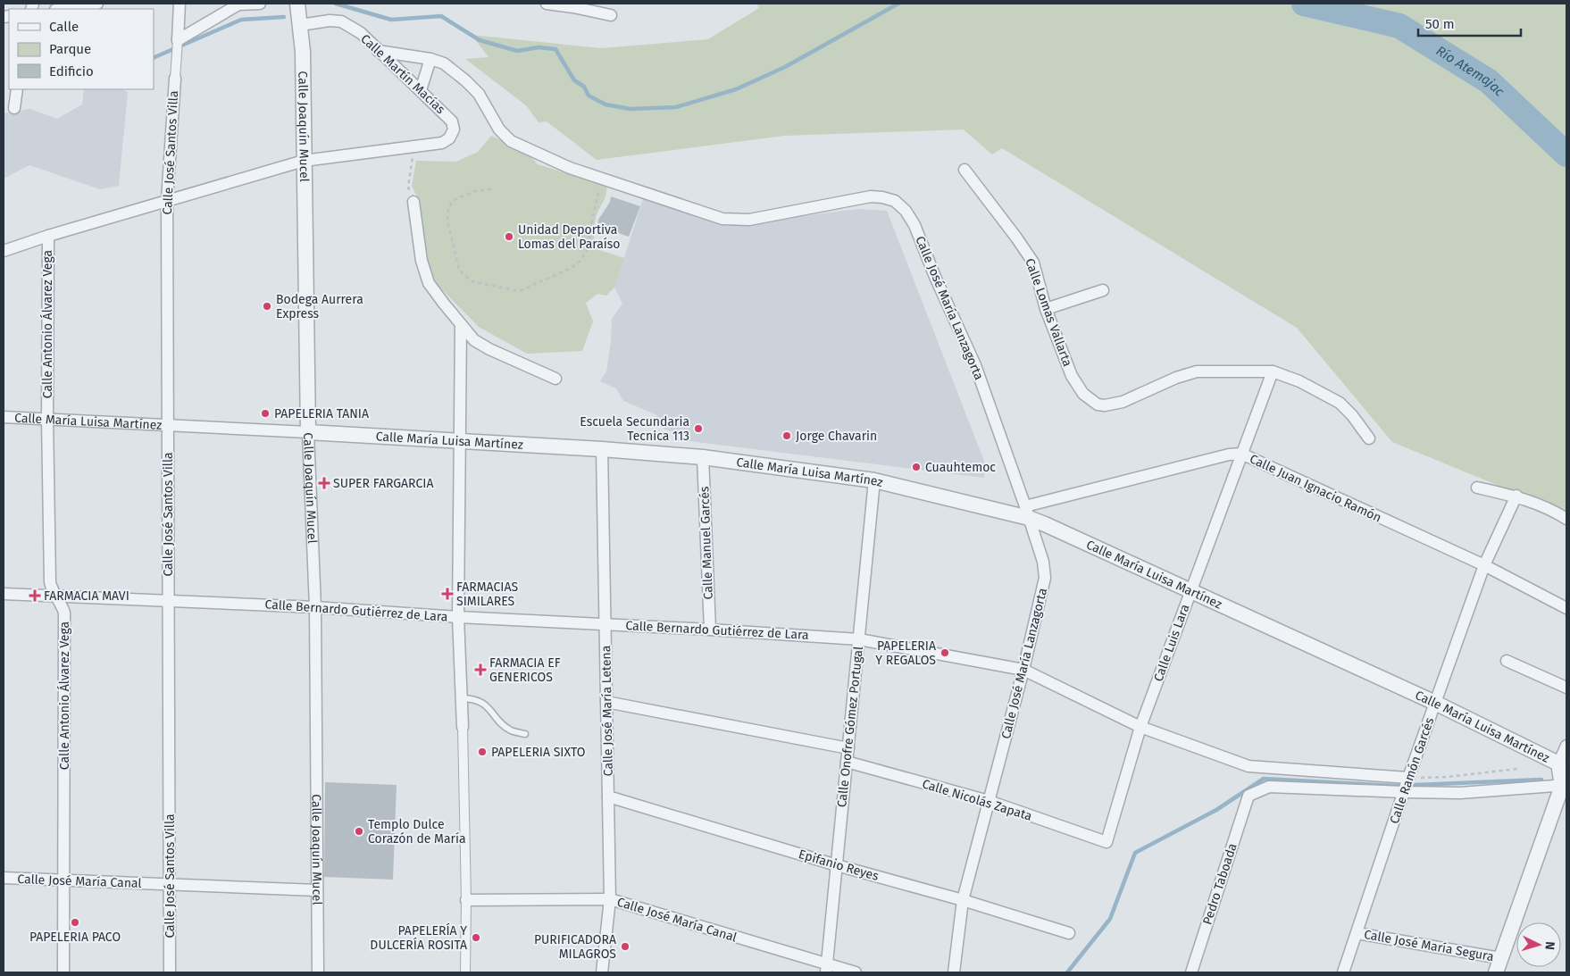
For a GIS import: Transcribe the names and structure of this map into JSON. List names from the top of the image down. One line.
{"streets":{"street":["Calle Martín Macías","Calle Joaquín Mucel","Calle José Santos Villa","Calle José María Lanzagorta","Calle Lomas Vallarta","Calle Antonio Álvarez Vega","Calle María Luisa Martínez","Calle Juan Ignacio Ramón","Calle Manuel Garcés","Calle Bernardo Gutiérrez de Lara","Calle Luis Lara","Calle José María Letena","Calle Onofre Gómez Portugal","Calle Ramón Garcés","Calle Nicolás Zapata","Epifanio Reyes","Calle José María Canal","Pedro Taboada","Calle José María Segura"]},"crossings":[["Calle Martín Macías","Calle Joaquín Mucel"],["Calle Martín Macías","Calle José María Lanzagorta"],["Calle Joaquín Mucel","Calle María Luisa Martínez"],["Calle Joaquín Mucel","Calle Bernardo Gutiérrez de Lara"],["Calle Joaquín Mucel","Calle José María Canal"],["Calle José Santos Villa","Calle María Luisa Martínez"],["Calle José Santos Villa","Calle Bernardo Gutiérrez de Lara"],["Calle José Santos Villa","Calle José María Canal"],["Calle José María Lanzagorta","Calle María Luisa Martínez"],["Calle José María Lanzagorta","Calle Juan Ignacio Ramón"],["Calle José María Lanzagorta","Calle Bernardo Gutiérrez de Lara"],["Calle José María Lanzagorta","Calle Nicolás Zapata"],["Calle José María Lanzagorta","Epifanio Reyes"],["Calle Lomas Vallarta","Calle Luis Lara"],["Calle Antonio Álvarez Vega","Calle María Luisa Martínez"],["Calle Antonio Álvarez Vega","Calle Bernardo Gutiérrez de Lara"],["Calle Antonio Álvarez Vega","Calle José María Canal"],["Calle María Luisa Martínez","Calle Juan Ignacio Ramón"],["Calle María Luisa Martínez","Calle Manuel Garcés"],["Calle María Luisa Martínez","Calle Luis Lara"],["Calle María Luisa Martínez","Calle José María Letena"],["Calle María Luisa Martínez","Calle Onofre Gómez Portugal"],["Calle María Luisa Martínez","Calle Ramón Garcés"],["Calle Juan Ignacio Ramón","Calle Luis Lara"],["Calle Juan Ignacio Ramón","Calle Ramón Garcés"],["Calle Manuel Garcés","Calle Bernardo Gutiérrez de Lara"],["Calle Bernardo Gutiérrez de Lara","Calle Luis Lara"],["Calle Bernardo Gutiérrez de Lara","Calle José María Letena"],["Calle Bernardo Gutiérrez de Lara","Calle Onofre Gómez Portugal"],["Calle Bernardo Gutiérrez de Lara","Calle Ramón Garcés"],["Calle Luis Lara","Calle Nicolás Zapata"],["Calle José María Letena","Epifanio Reyes"],["Calle José María Letena","Calle José María Canal"],["Calle Onofre Gómez Portugal","Calle Nicolás Zapata"],["Calle Onofre Gómez Portugal","Epifanio Reyes"],["Calle Onofre Gómez Portugal","Calle José María Canal"],["Calle Ramón Garcés","Pedro Taboada"],["Calle Ramón Garcés","Calle José María Segura"]],"water":["Río Atemajac"],"places":{"other":["Unidad Deportiva Lomas del Paraíso","Bodega Aurrera Express","PAPELERIA TANIA","Escuela Secundaria Tecnica 113","Jorge Chavarin","Cuauhtemoc","PAPELERIA Y REGALOS","PAPELERIA SIXTO","Templo Dulce Corazón de María","PAPELERIA PACO","PAPELERÍA Y DULCERÍA ROSITA","PURIFICADORA MILAGROS"],"health":["SUPER FARGARCIA","FARMACIAS SIMILARES","FARMACIA MAVI","FARMACIA EF GENERICOS"]},"legend":["Calle","Parque","Edificio"],"scale_bar":"50 m","north":"right"}
